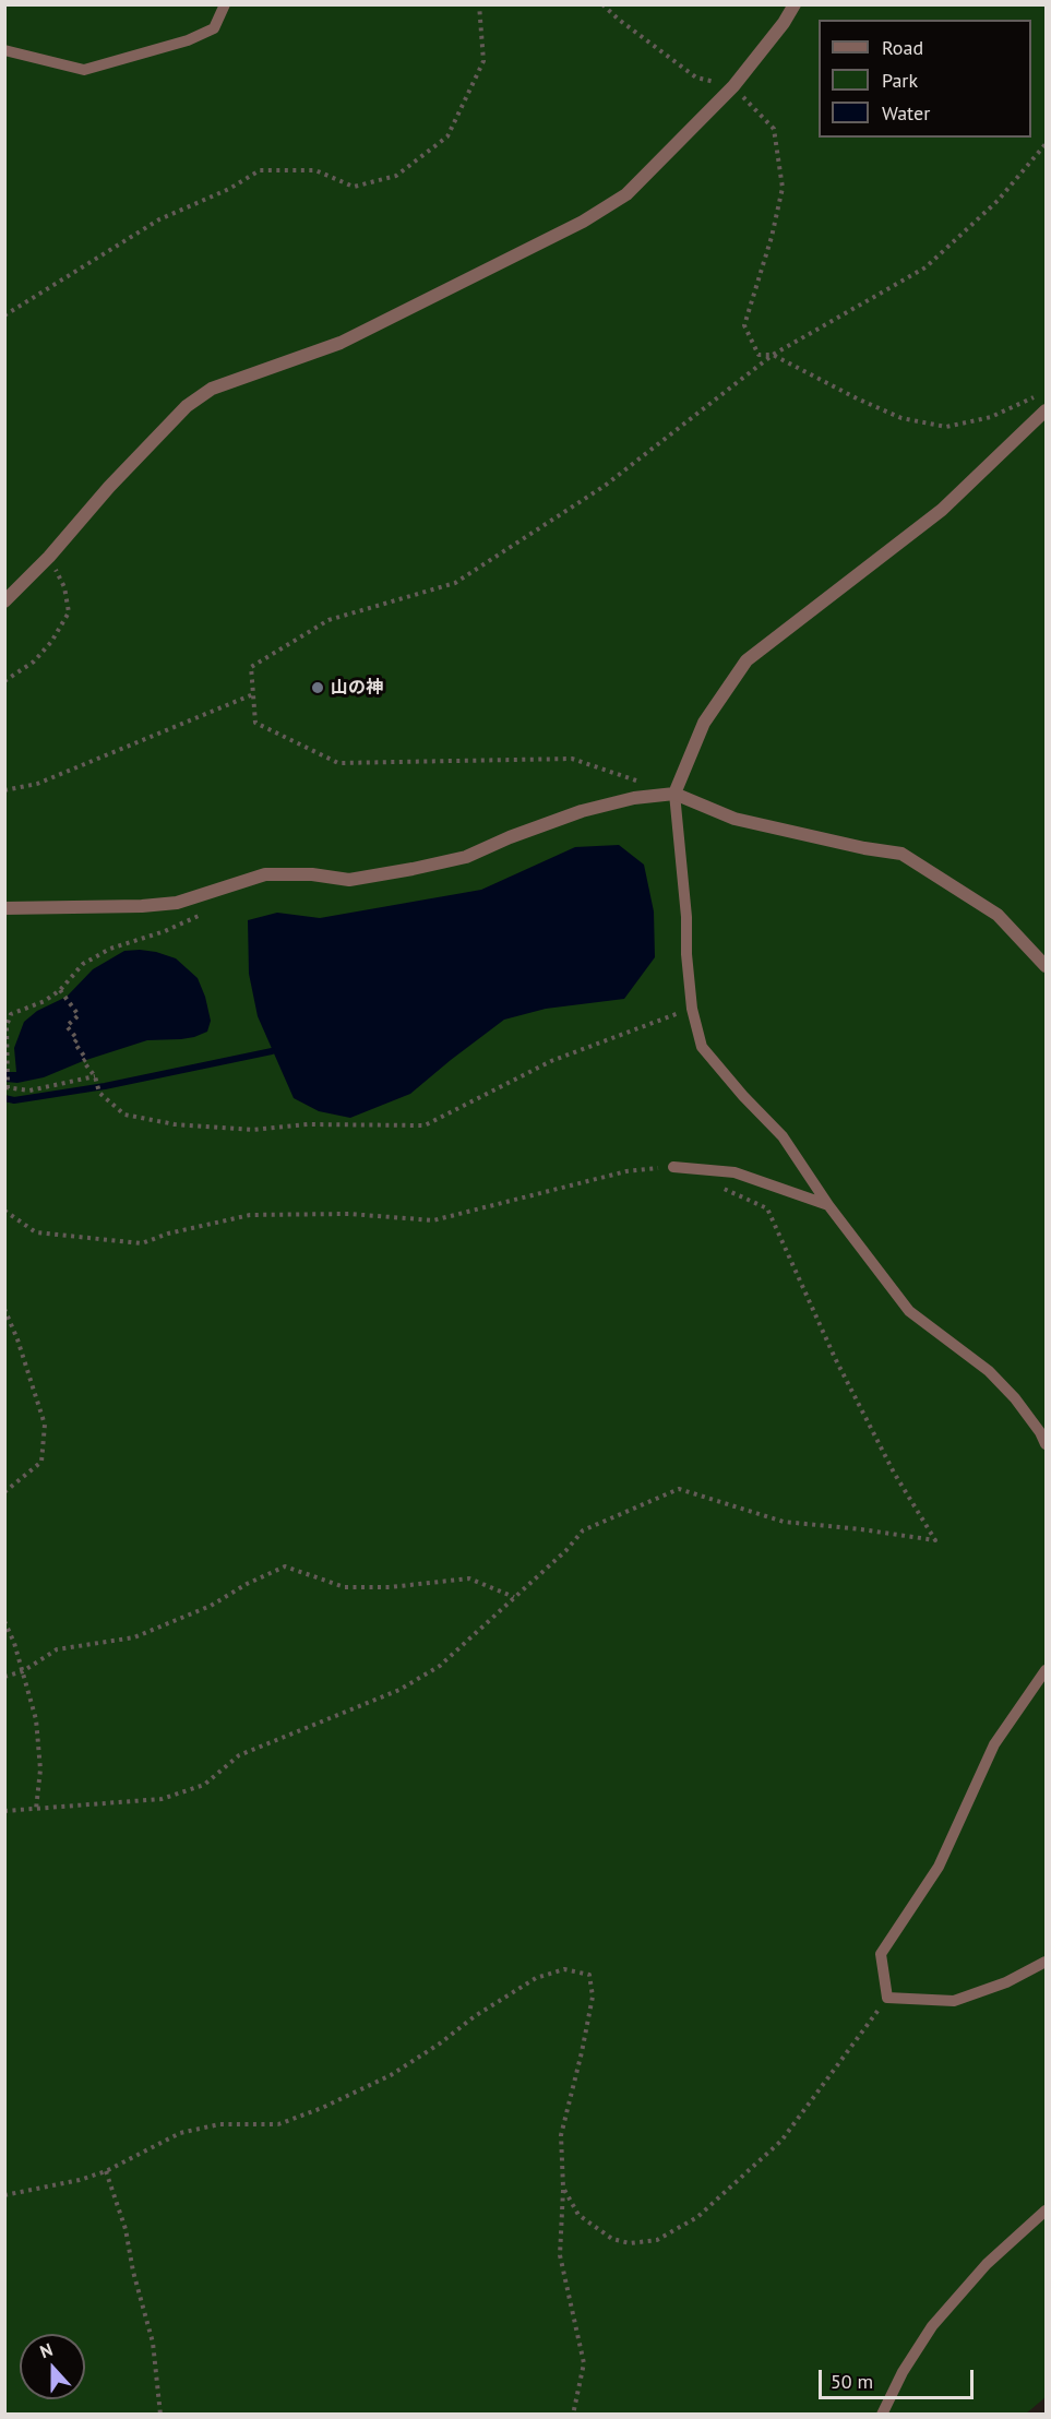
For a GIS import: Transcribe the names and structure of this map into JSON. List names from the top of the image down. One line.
{"places":["山の神"],"legend":["Road","Park","Water"],"scale_bar":"50 m","north":"top"}
